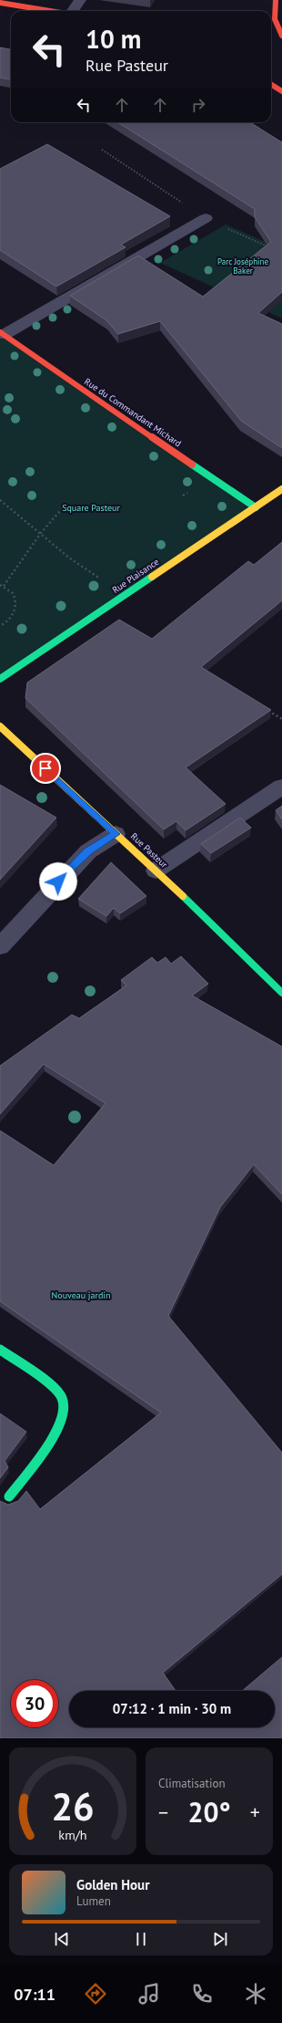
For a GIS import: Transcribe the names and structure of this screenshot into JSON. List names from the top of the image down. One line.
{"streets":{"street":["Rue du Commandant Michard","Rue Plaisance","Rue Pasteur"]},"crossings":[["Rue du Commandant Michard","Rue Plaisance"]],"parks":["Parc Joséphine Baker","Square Pasteur","Nouveau jardin"],"page":{"turn":["10 m","Rue Pasteur"],"limit":"30","trip":"07:12 · 1 min · 30 m","tile":"Climatisation","heat":["−","20°","+"],"song":["Golden Hour","Lumen"],"tabs":"07:11","gauge":["26","km/h"]}}
